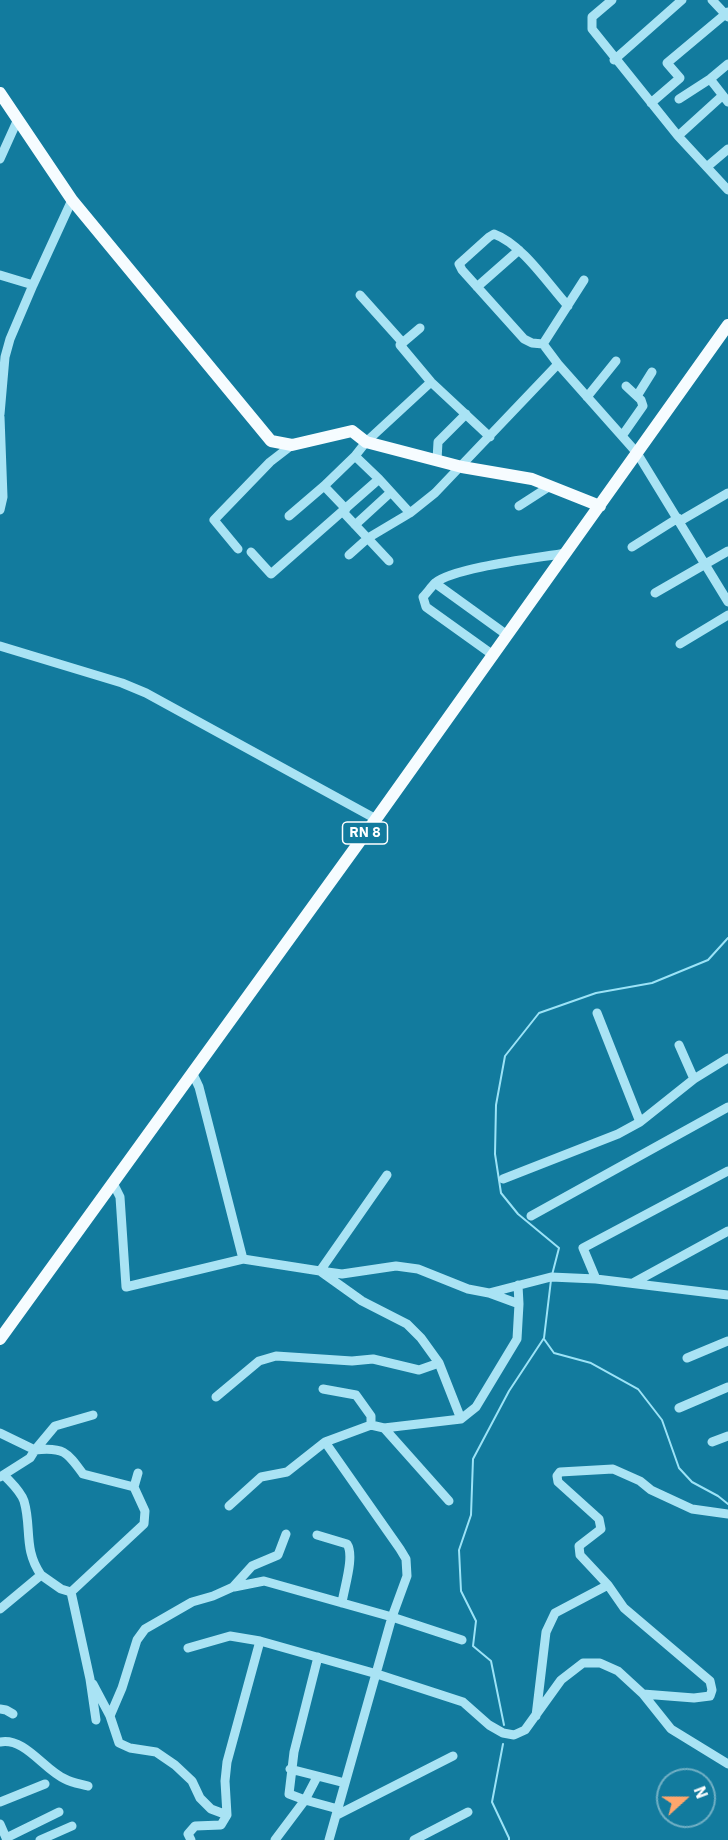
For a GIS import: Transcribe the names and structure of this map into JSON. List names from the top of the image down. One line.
{"streets":{"main road":["RN 8"]},"north":"right"}
